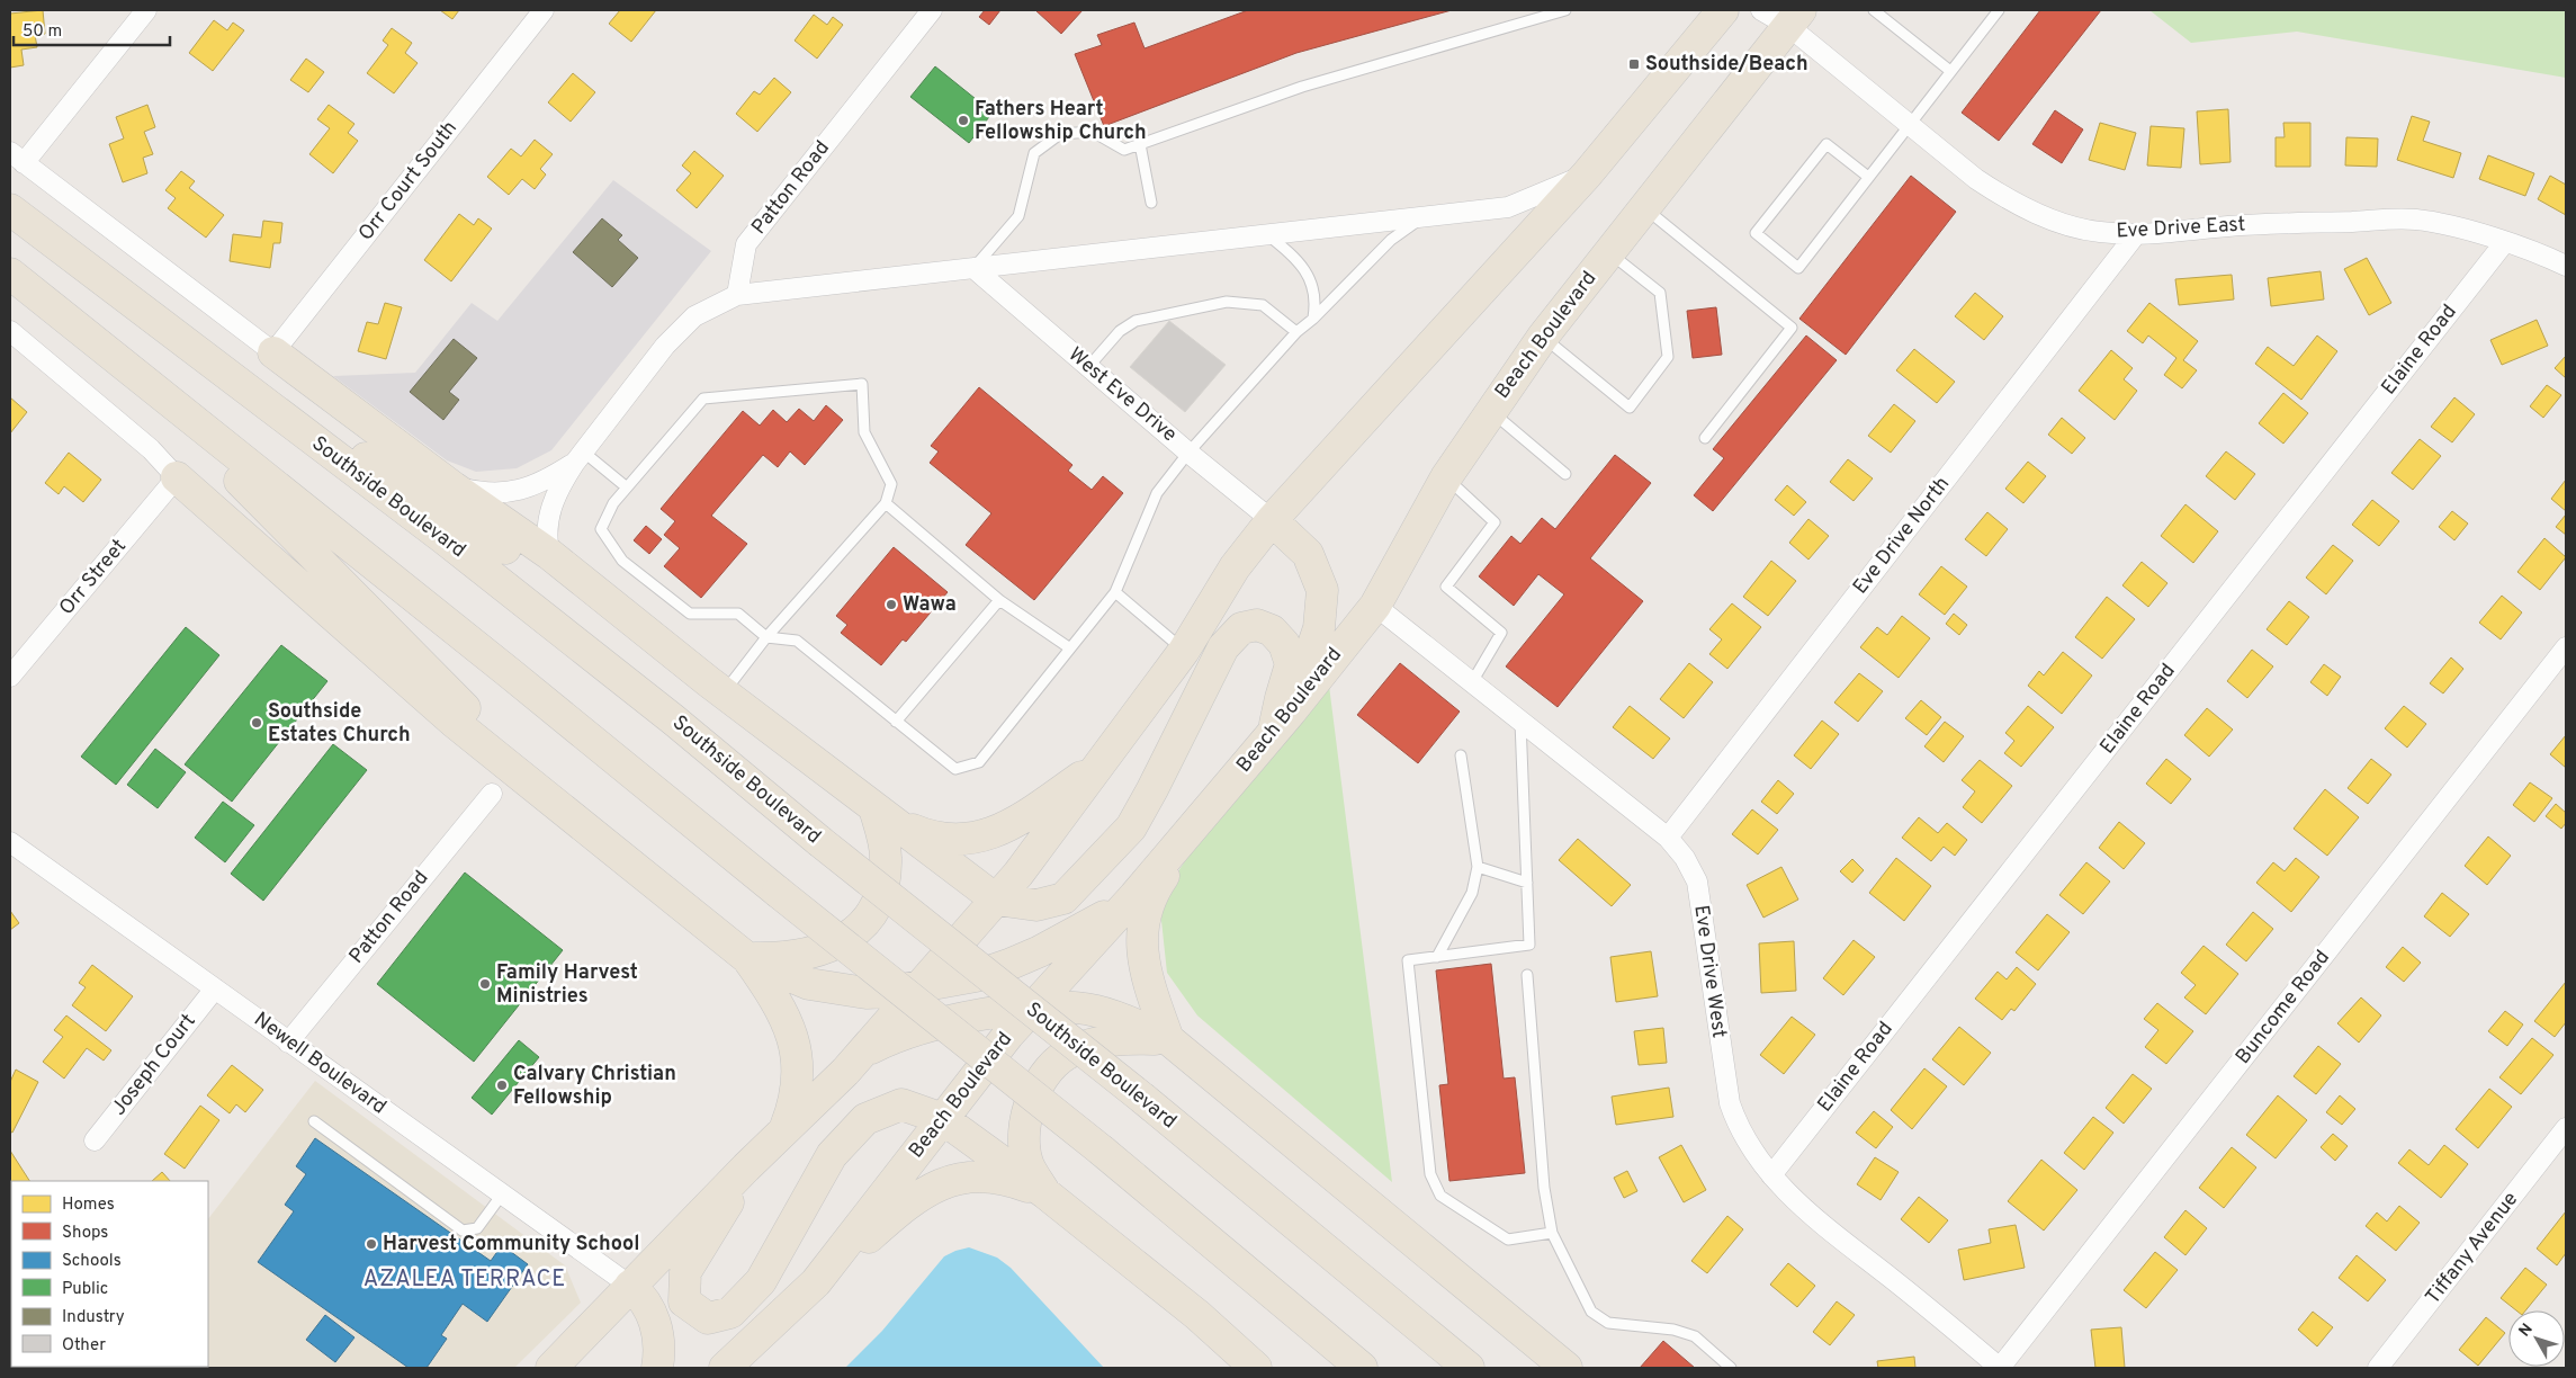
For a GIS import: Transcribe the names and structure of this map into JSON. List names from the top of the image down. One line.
{"streets":{"highway":["Beach Boulevard","Southside Boulevard"],"street":["Orr Court South","Patton Road","Eve Drive East","Elaine Road","West Eve Drive","Eve Drive North","Orr Street","Eve Drive West","Buncome Road","Newell Boulevard","Joseph Court","Tiffany Avenue"]},"crossings":[["Patton Road","Newell Boulevard"],["Eve Drive East","Beach Boulevard"],["Eve Drive East","Elaine Road"],["Eve Drive East","Eve Drive North"],["Beach Boulevard","Eve Drive West"],["Elaine Road","Eve Drive West"],["Eve Drive North","Eve Drive West"],["Eve Drive West","Buncome Road"],["Newell Boulevard","Joseph Court"]],"districts":["AZALEA TERRACE"],"places":{"transit":["Southside/Beach"],"other":["Fathers Heart Fellowship Church","Wawa","Southside Estates Church","Family Harvest Ministries","Calvary Christian Fellowship","Harvest Community School"]},"legend":["Homes","Shops","Schools","Public","Industry","Other"],"scale_bar":"50 m","north":"top left"}
